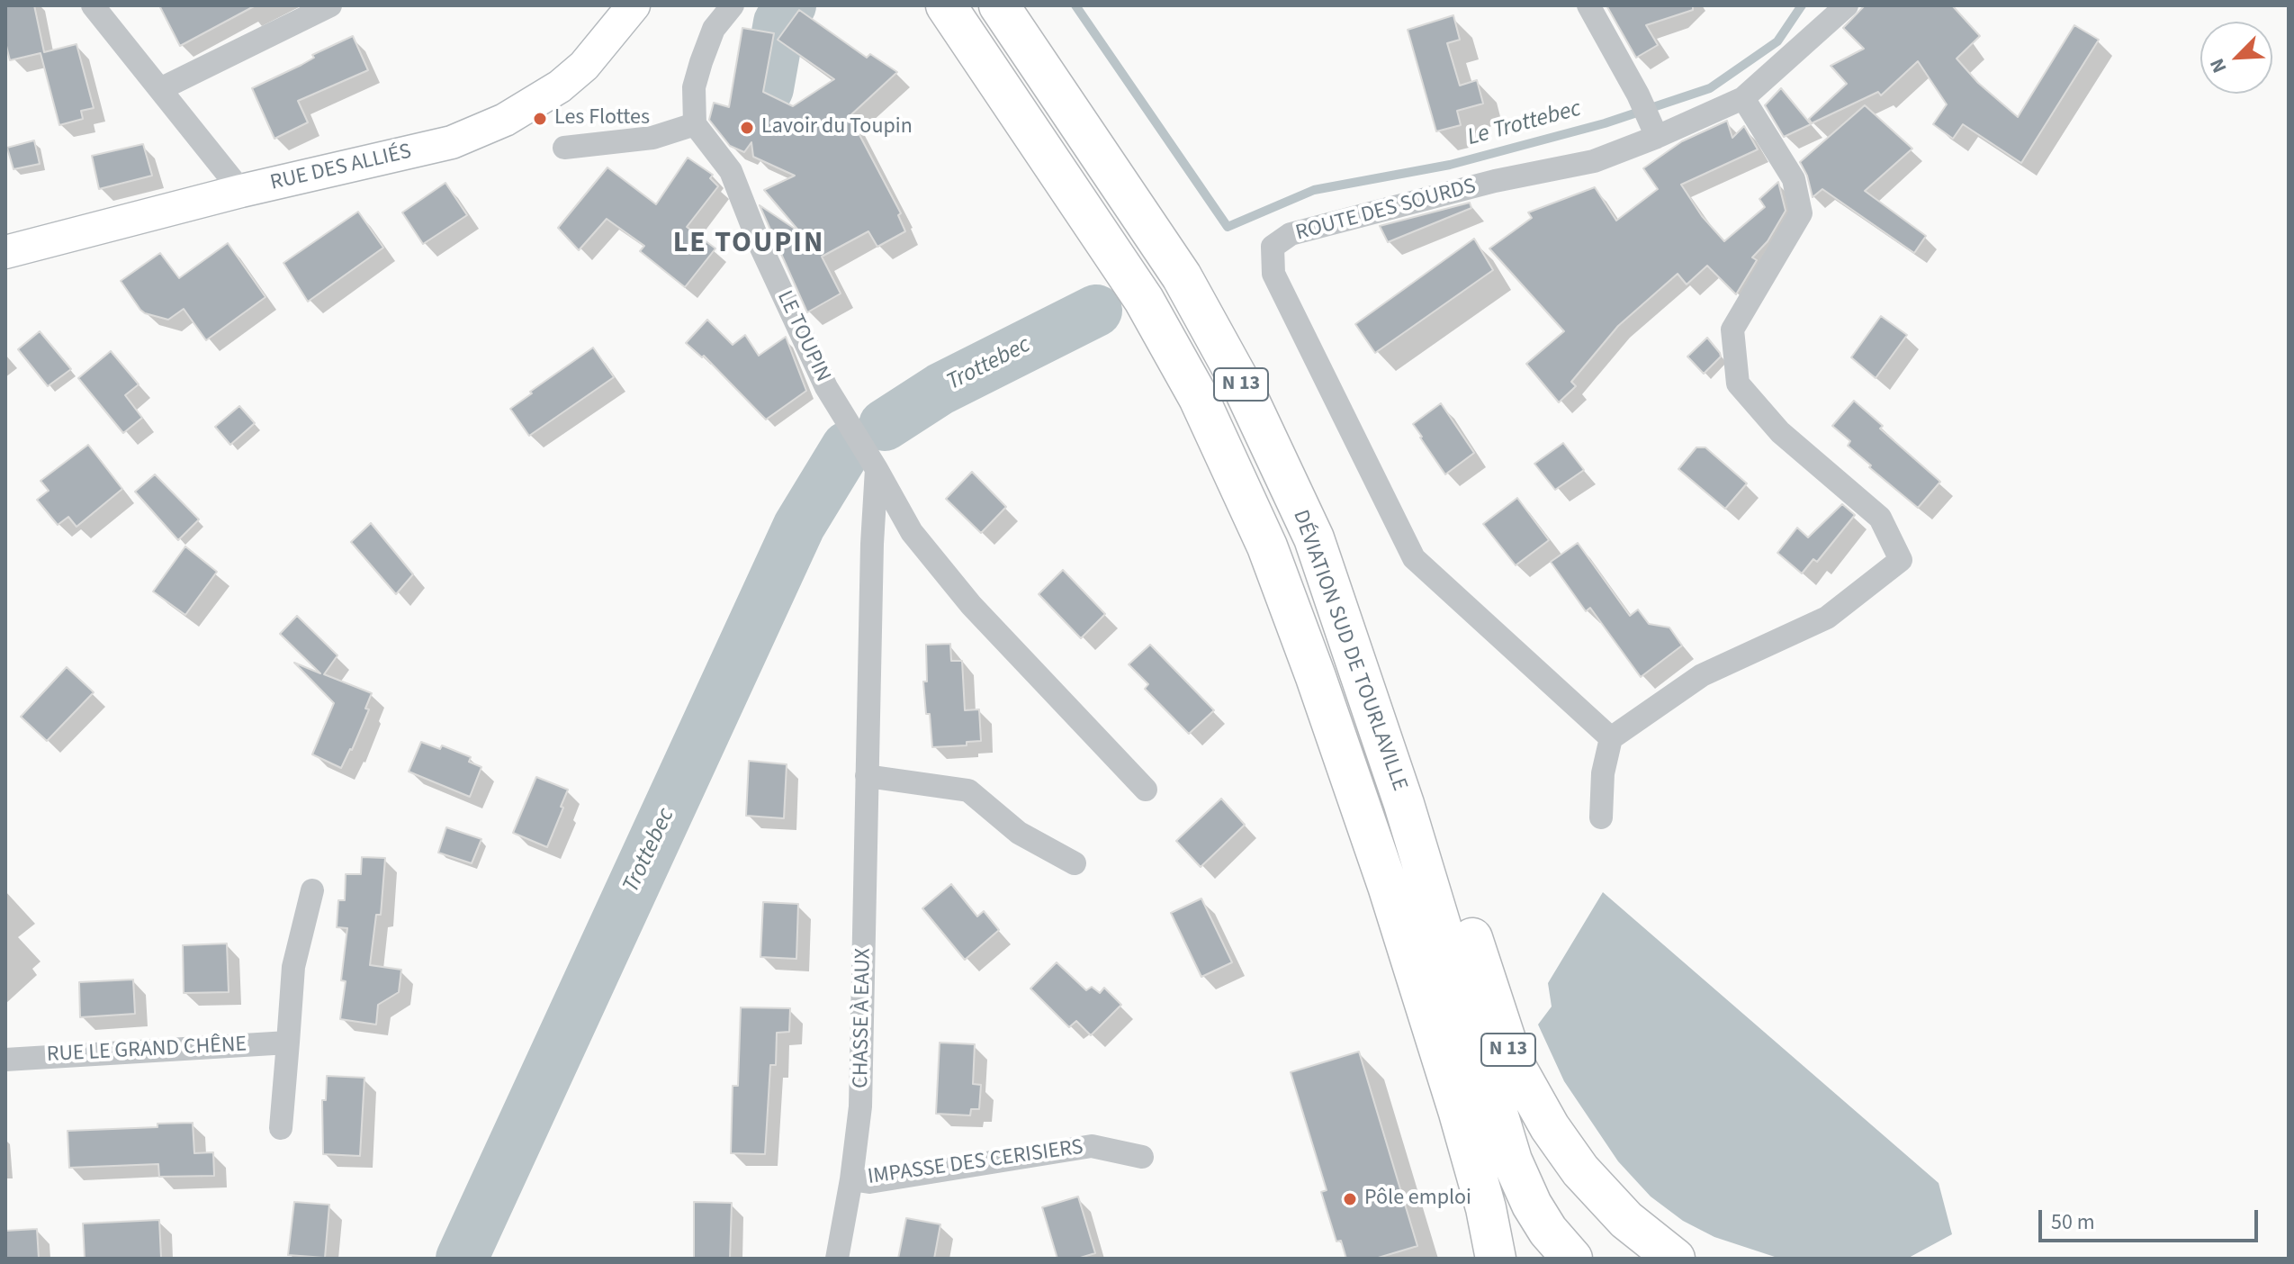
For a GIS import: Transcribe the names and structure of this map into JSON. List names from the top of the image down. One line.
{"streets":{"highway":["N 13","DÉVIATION SUD DE TOURLAVILLE"],"street":["RUE DES ALLIÉS","ROUTE DES SOURDS","LE TOUPIN","CHASSE À EAUX","RUE LE GRAND CHÊNE","IMPASSE DES CERISIERS"]},"crossings":[["LE TOUPIN","CHASSE À EAUX"],["N 13","DÉVIATION SUD DE TOURLAVILLE"],["CHASSE À EAUX","IMPASSE DES CERISIERS"]],"districts":["LE TOUPIN"],"water":["Le Trottebec","Trottebec"],"places":["Les Flottes","Lavoir du Toupin","Pôle emploi"],"scale_bar":"50 m","north":"bottom left"}
